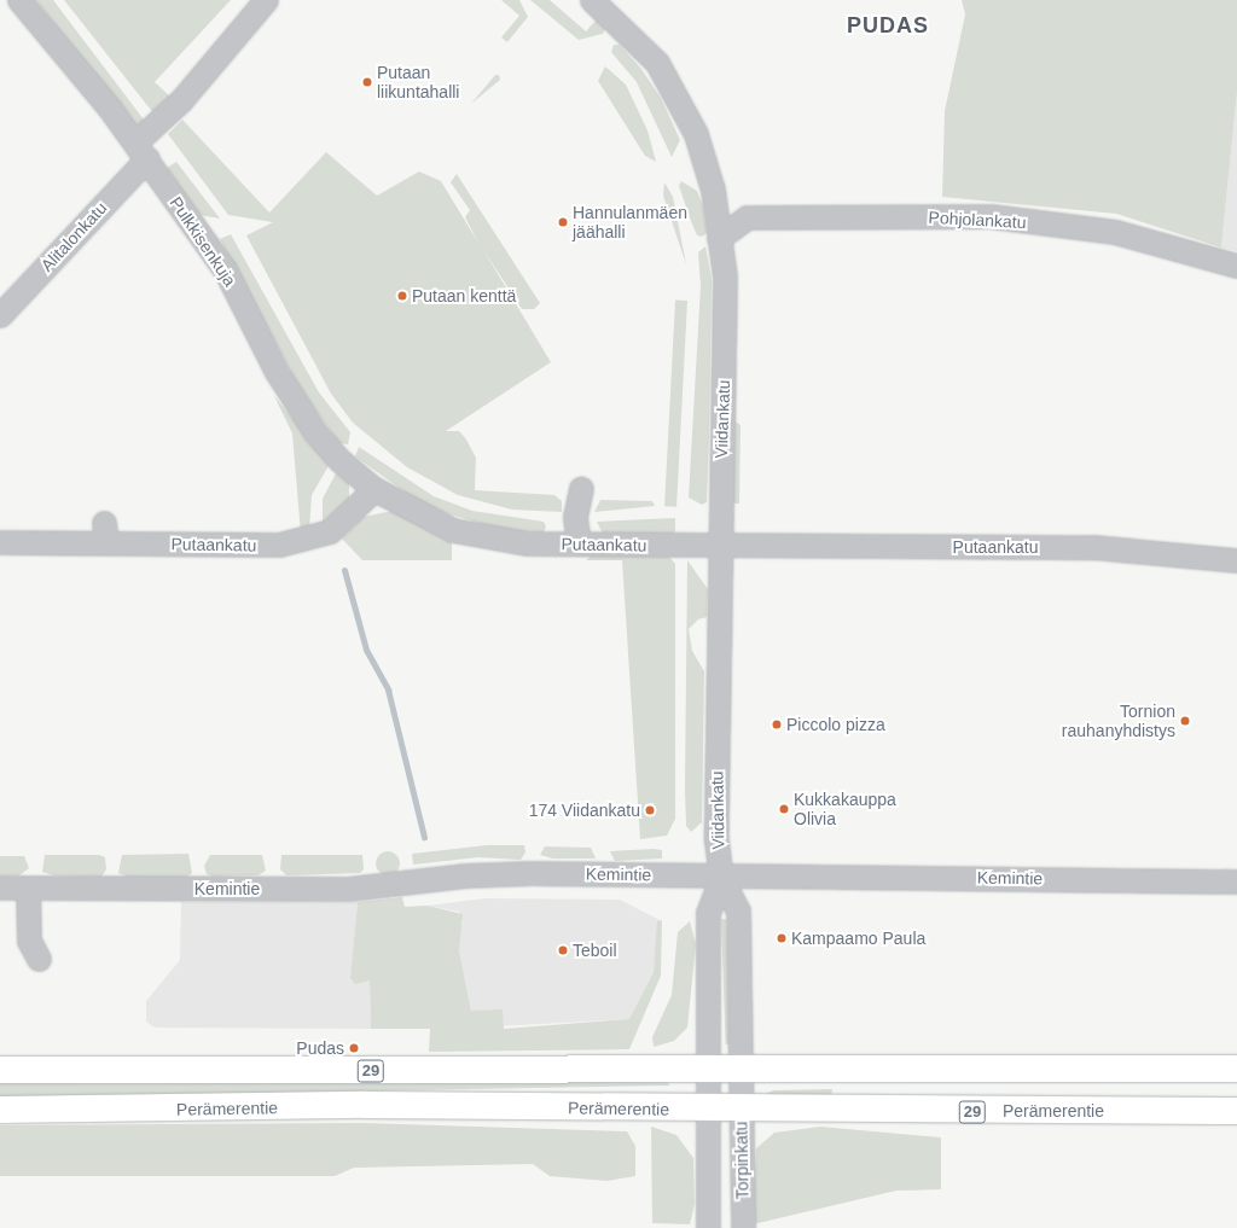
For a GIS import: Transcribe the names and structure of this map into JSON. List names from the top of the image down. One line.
{"streets":{"highway":["29","Perämerentie"],"street":["Pohjolankatu","Alitalonkatu","Pulkkisenkuja","Viidankatu","Putaankatu","Kemintie","Torpinkatu"]},"crossings":[["Pohjolankatu","Viidankatu"],["Alitalonkatu","Pulkkisenkuja"],["Pulkkisenkuja","Putaankatu"],["Viidankatu","Putaankatu"],["Viidankatu","Kemintie"],["Viidankatu","Perämerentie"],["Viidankatu","Torpinkatu"],["Perämerentie","Torpinkatu"]],"districts":["PUDAS"],"places":["Putaan liikuntahalli","Hannulanmäen jäähalli","Putaan kenttä","Tornion rauhanyhdistys","Piccolo pizza","Kukkakauppa Olivia","174 Viidankatu","Kampaamo Paula","Teboil","Pudas"]}
